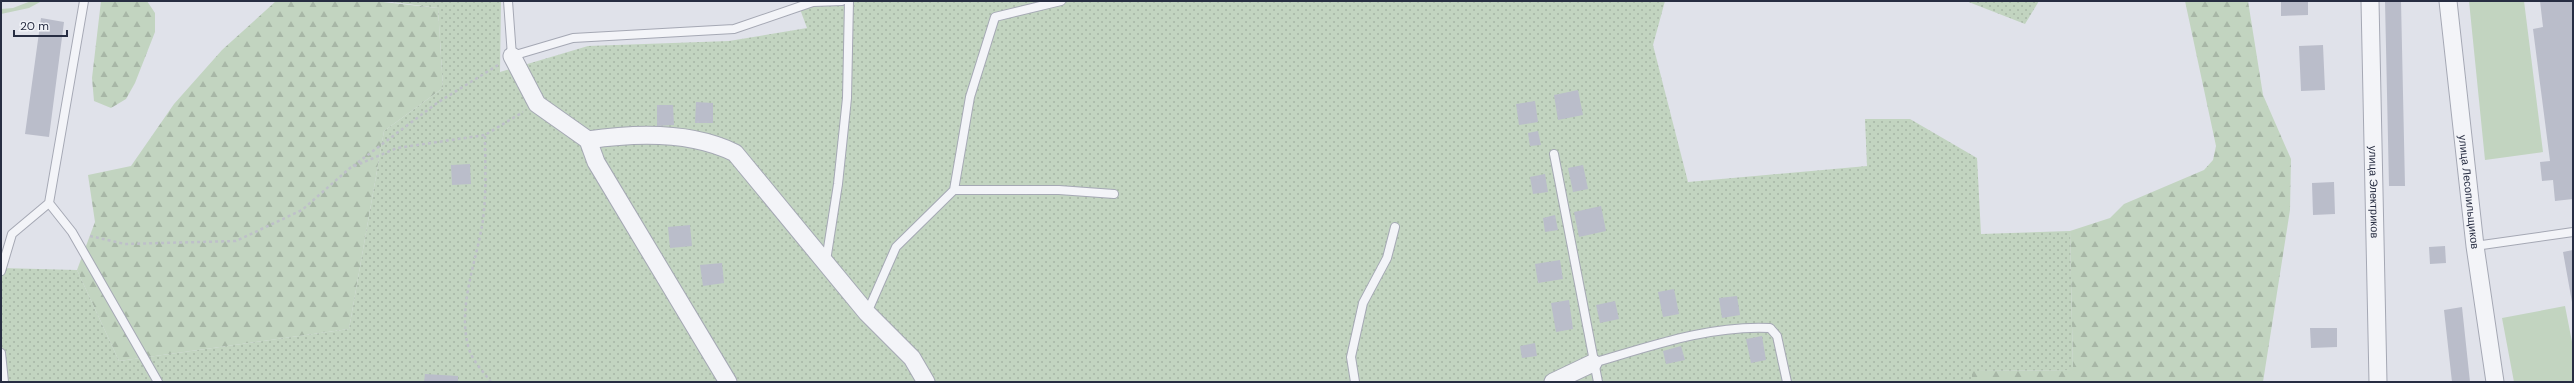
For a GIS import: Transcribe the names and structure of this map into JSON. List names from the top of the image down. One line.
{"streets":{"street":["улица Электриков","улица Лесопильщиков"]},"scale_bar":"20 m"}
